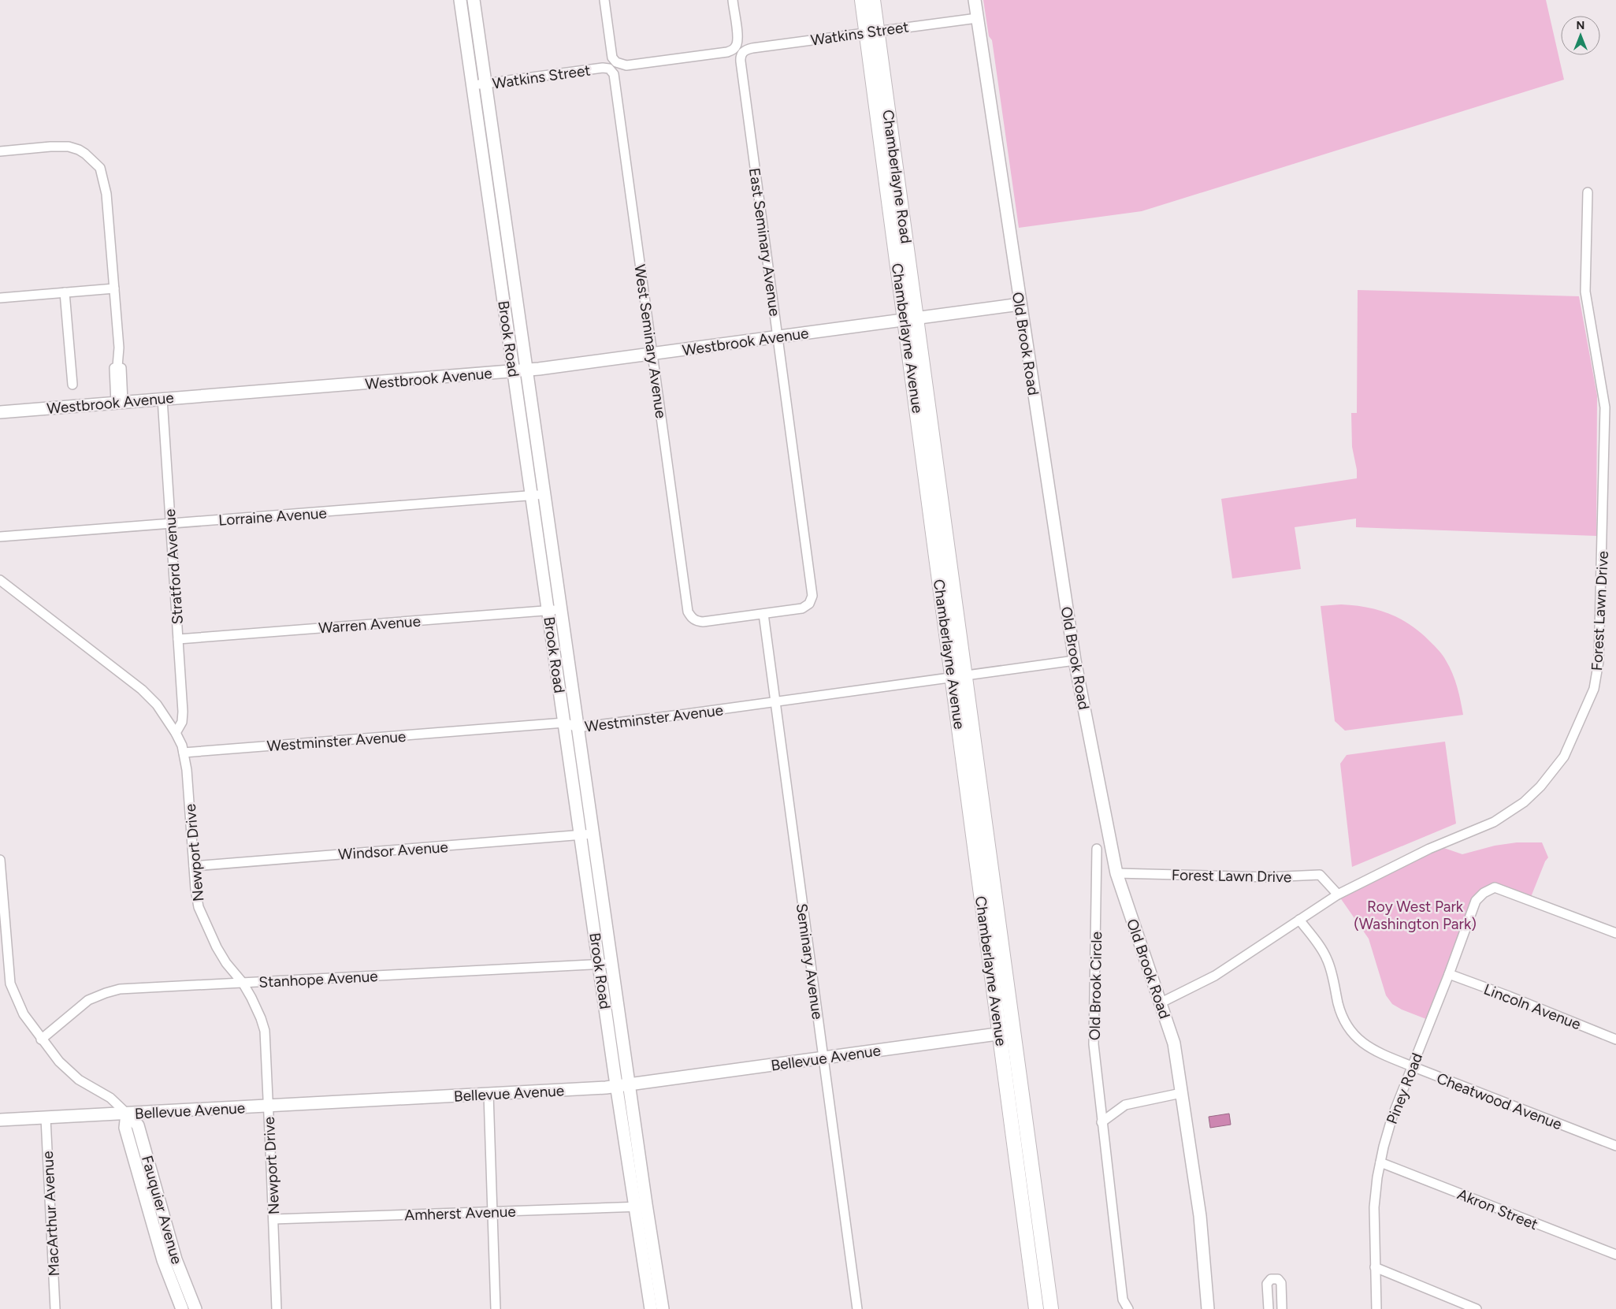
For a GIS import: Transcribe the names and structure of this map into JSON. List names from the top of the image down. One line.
{"streets":{"main road":["Chamberlayne Road","Chamberlayne Avenue"],"street":["Watkins Street","East Seminary Avenue","Brook Road","West Seminary Avenue","Westbrook Avenue","Old Brook Road","Lorraine Avenue","Stratford Avenue","Forest Lawn Drive","Warren Avenue","Westminster Avenue","Windsor Avenue","Newport Drive","Seminary Avenue","Stanhope Avenue","Old Brook Circle","Lincoln Avenue","Bellevue Avenue","Piney Road","Cheatwood Avenue","Akron Street","Fauquier Avenue","Amherst Avenue","MacArthur Avenue"]},"crossings":[["Watkins Street","Chamberlayne Road"],["Watkins Street","East Seminary Avenue"],["Watkins Street","Brook Road"],["Watkins Street","West Seminary Avenue"],["Watkins Street","Old Brook Road"],["Chamberlayne Road","Chamberlayne Avenue"],["Chamberlayne Road","Westbrook Avenue"],["Chamberlayne Road","Westminster Avenue"],["Chamberlayne Road","Bellevue Avenue"],["East Seminary Avenue","West Seminary Avenue"],["East Seminary Avenue","Westbrook Avenue"],["East Seminary Avenue","Seminary Avenue"],["Chamberlayne Avenue","Westminster Avenue"],["Chamberlayne Avenue","Bellevue Avenue"],["Brook Road","Westbrook Avenue"],["Brook Road","Lorraine Avenue"],["Brook Road","Warren Avenue"],["Brook Road","Westminster Avenue"],["Brook Road","Windsor Avenue"],["Brook Road","Stanhope Avenue"],["Brook Road","Bellevue Avenue"],["Brook Road","Amherst Avenue"],["West Seminary Avenue","Westbrook Avenue"],["West Seminary Avenue","Seminary Avenue"],["Westbrook Avenue","Old Brook Road"],["Westbrook Avenue","Stratford Avenue"],["Old Brook Road","Forest Lawn Drive"],["Old Brook Road","Westminster Avenue"],["Lorraine Avenue","Stratford Avenue"],["Stratford Avenue","Warren Avenue"],["Stratford Avenue","Newport Drive"],["Forest Lawn Drive","Cheatwood Avenue"],["Westminster Avenue","Newport Drive"],["Westminster Avenue","Seminary Avenue"],["Windsor Avenue","Newport Drive"],["Newport Drive","Stanhope Avenue"],["Newport Drive","Bellevue Avenue"],["Newport Drive","Amherst Avenue"],["Seminary Avenue","Bellevue Avenue"],["Stanhope Avenue","Fauquier Avenue"],["Lincoln Avenue","Piney Road"],["Bellevue Avenue","Fauquier Avenue"],["Bellevue Avenue","MacArthur Avenue"],["Piney Road","Cheatwood Avenue"],["Piney Road","Akron Street"]],"parks":["Roy West Park (Washington Park)"],"north":"top"}
